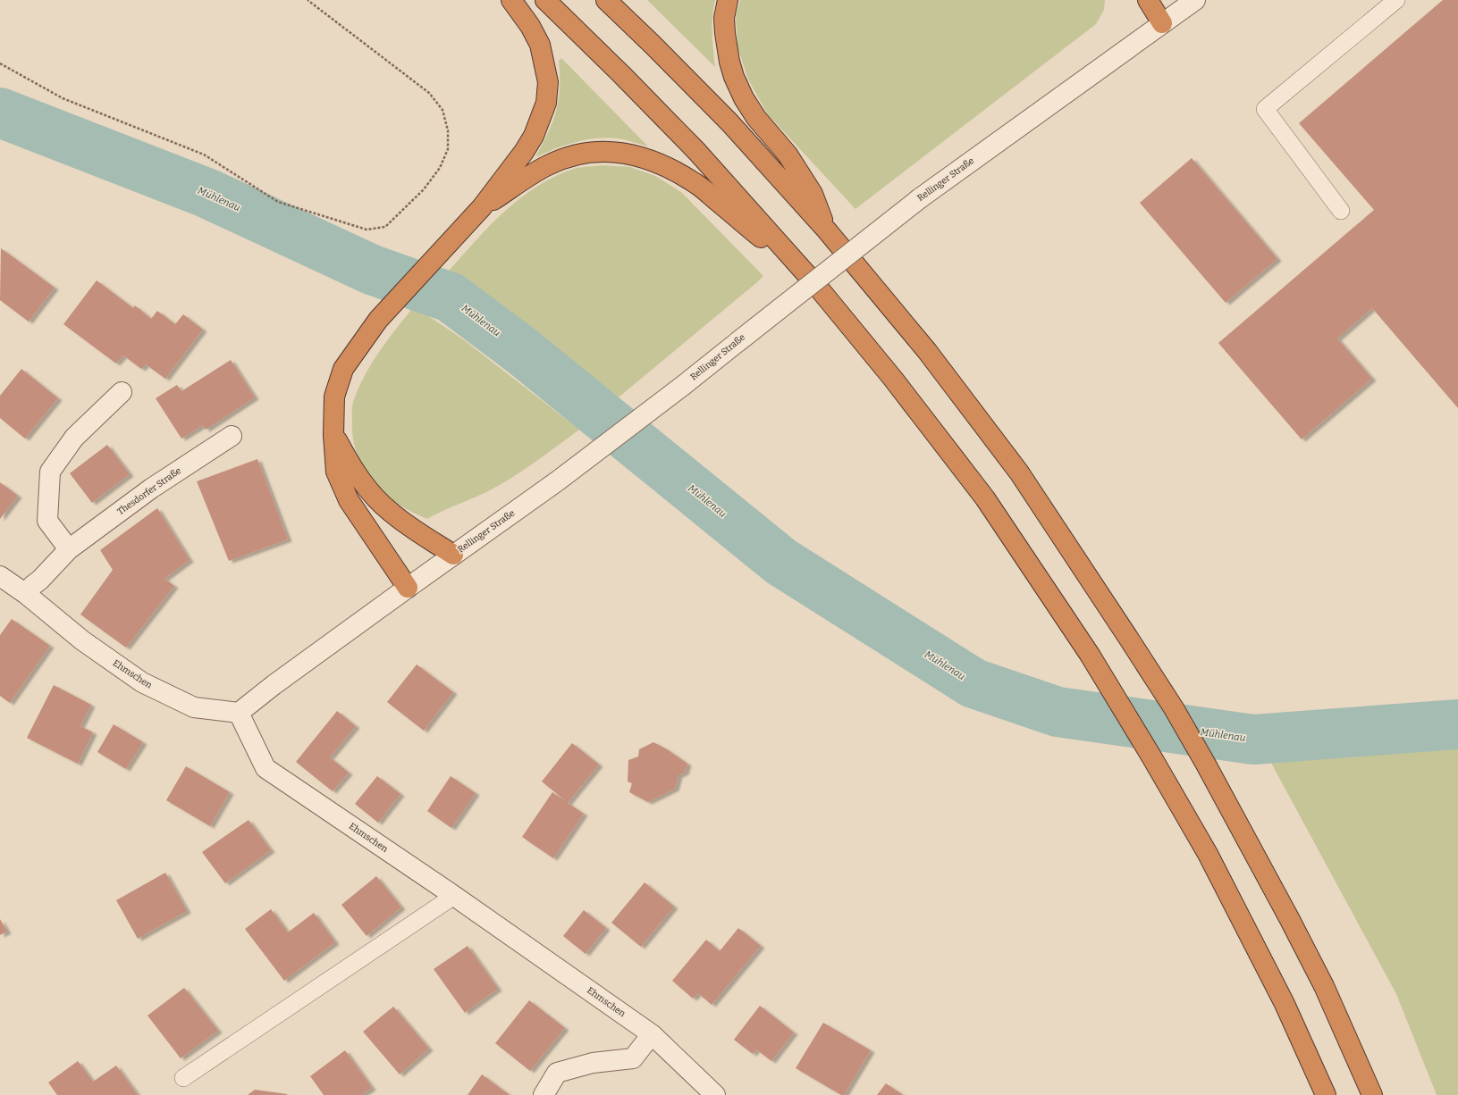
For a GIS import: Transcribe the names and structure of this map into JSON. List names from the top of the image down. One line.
{"streets":{"street":["Rellinger Straße","Thesdorfer Straße","Ehmschen"]},"crossings":[["Rellinger Straße","Ehmschen"],["Thesdorfer Straße","Ehmschen"]],"water":["Mühlenau"]}
